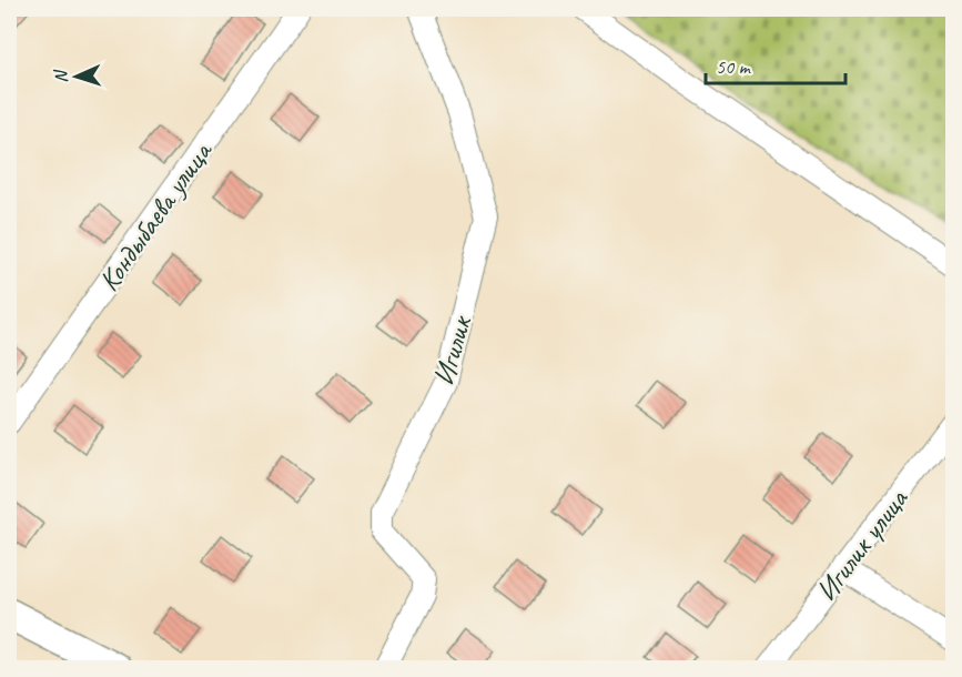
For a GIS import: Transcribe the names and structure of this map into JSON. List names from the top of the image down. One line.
{"streets":{"street":["Кондыбаева улица","Игилик","Игилик улица"]},"scale_bar":"50 m","north":"left"}
